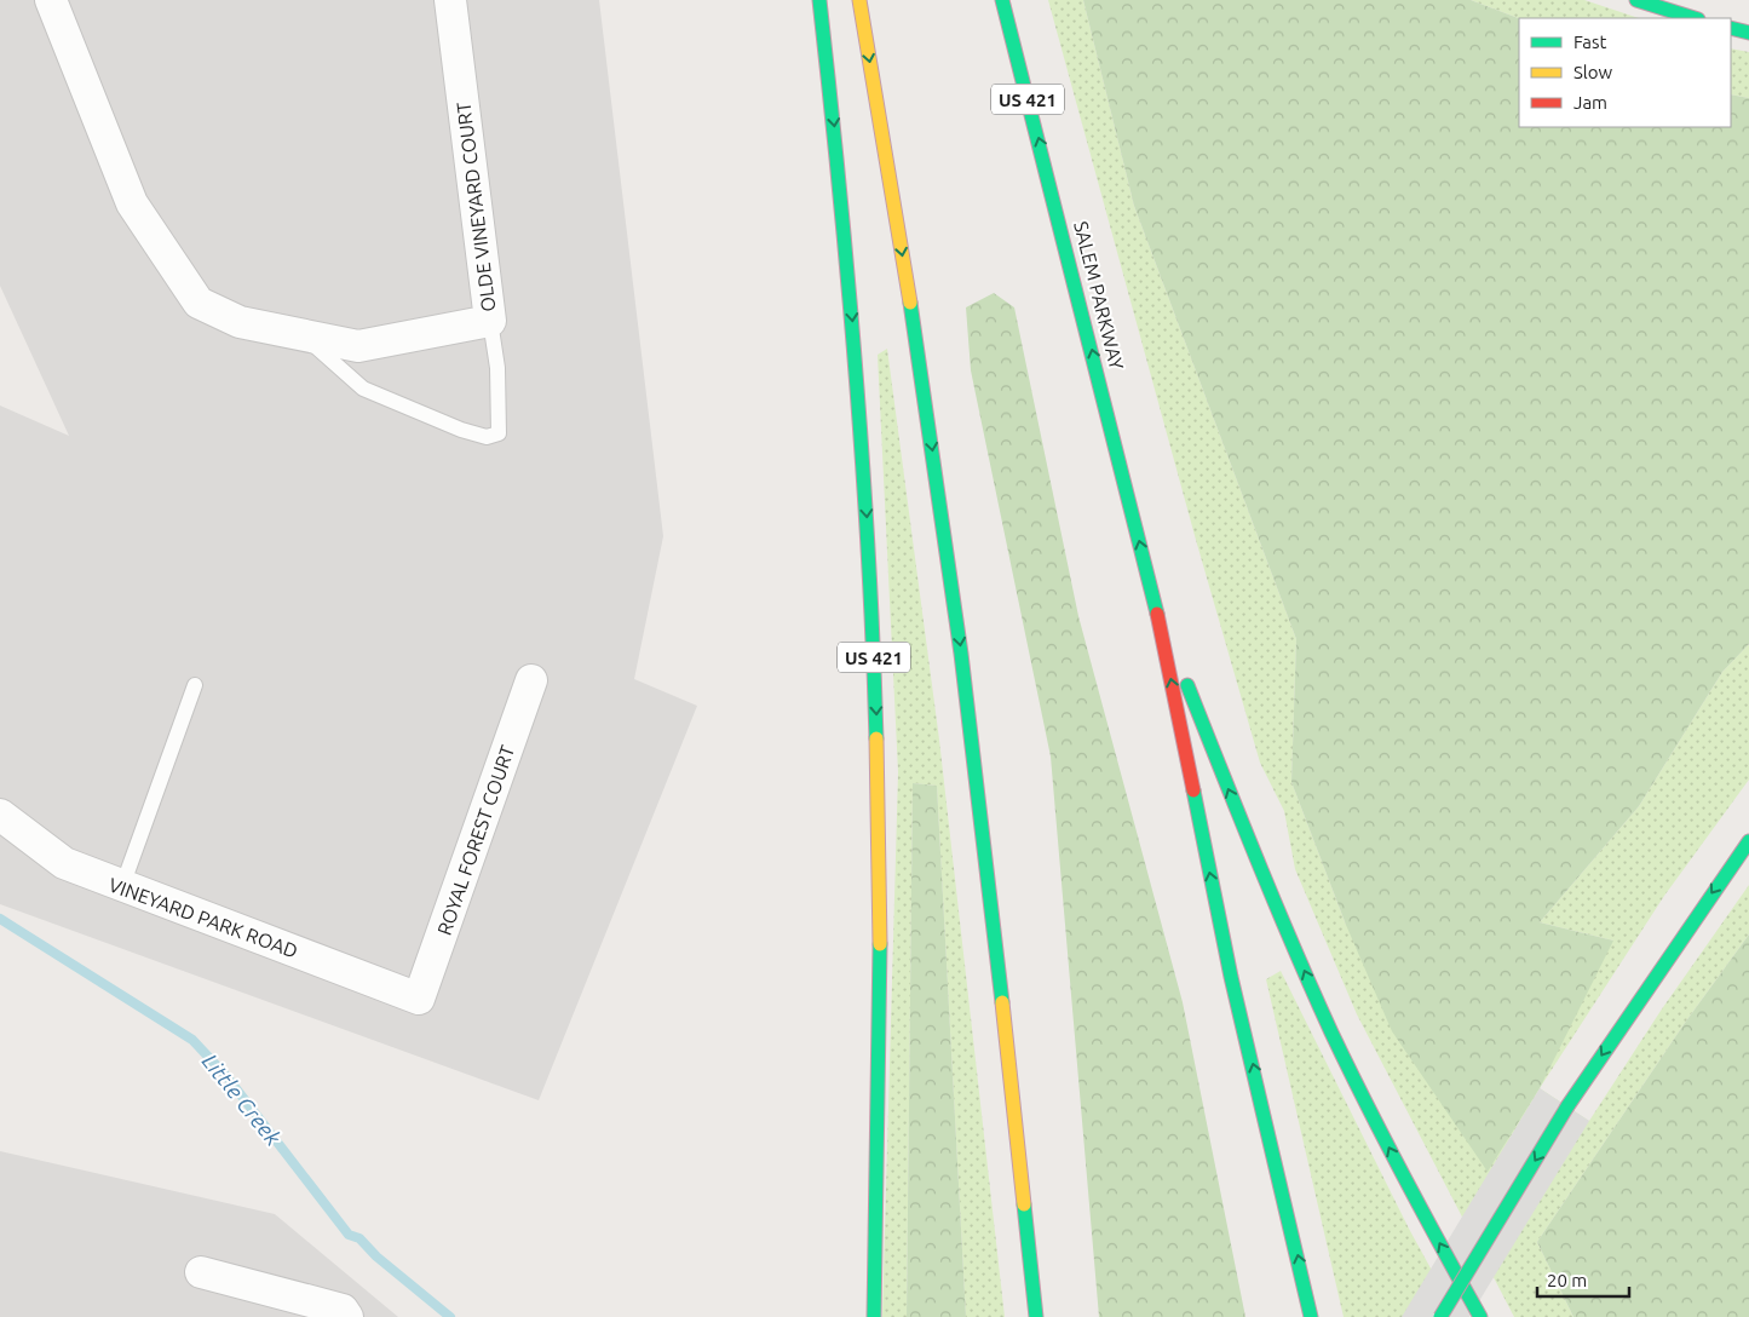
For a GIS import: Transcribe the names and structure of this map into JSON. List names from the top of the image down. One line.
{"streets":{"highway":["US 421","SALEM PARKWAY"],"street":["OLDE VINEYARD COURT","ROYAL FOREST COURT","VINEYARD PARK ROAD"]},"crossings":[["US 421","SALEM PARKWAY"],["ROYAL FOREST COURT","VINEYARD PARK ROAD"]],"one_way":["SALEM PARKWAY"],"water":["Little Creek"],"legend":["Fast","Slow","Jam"],"scale_bar":"20 m"}
